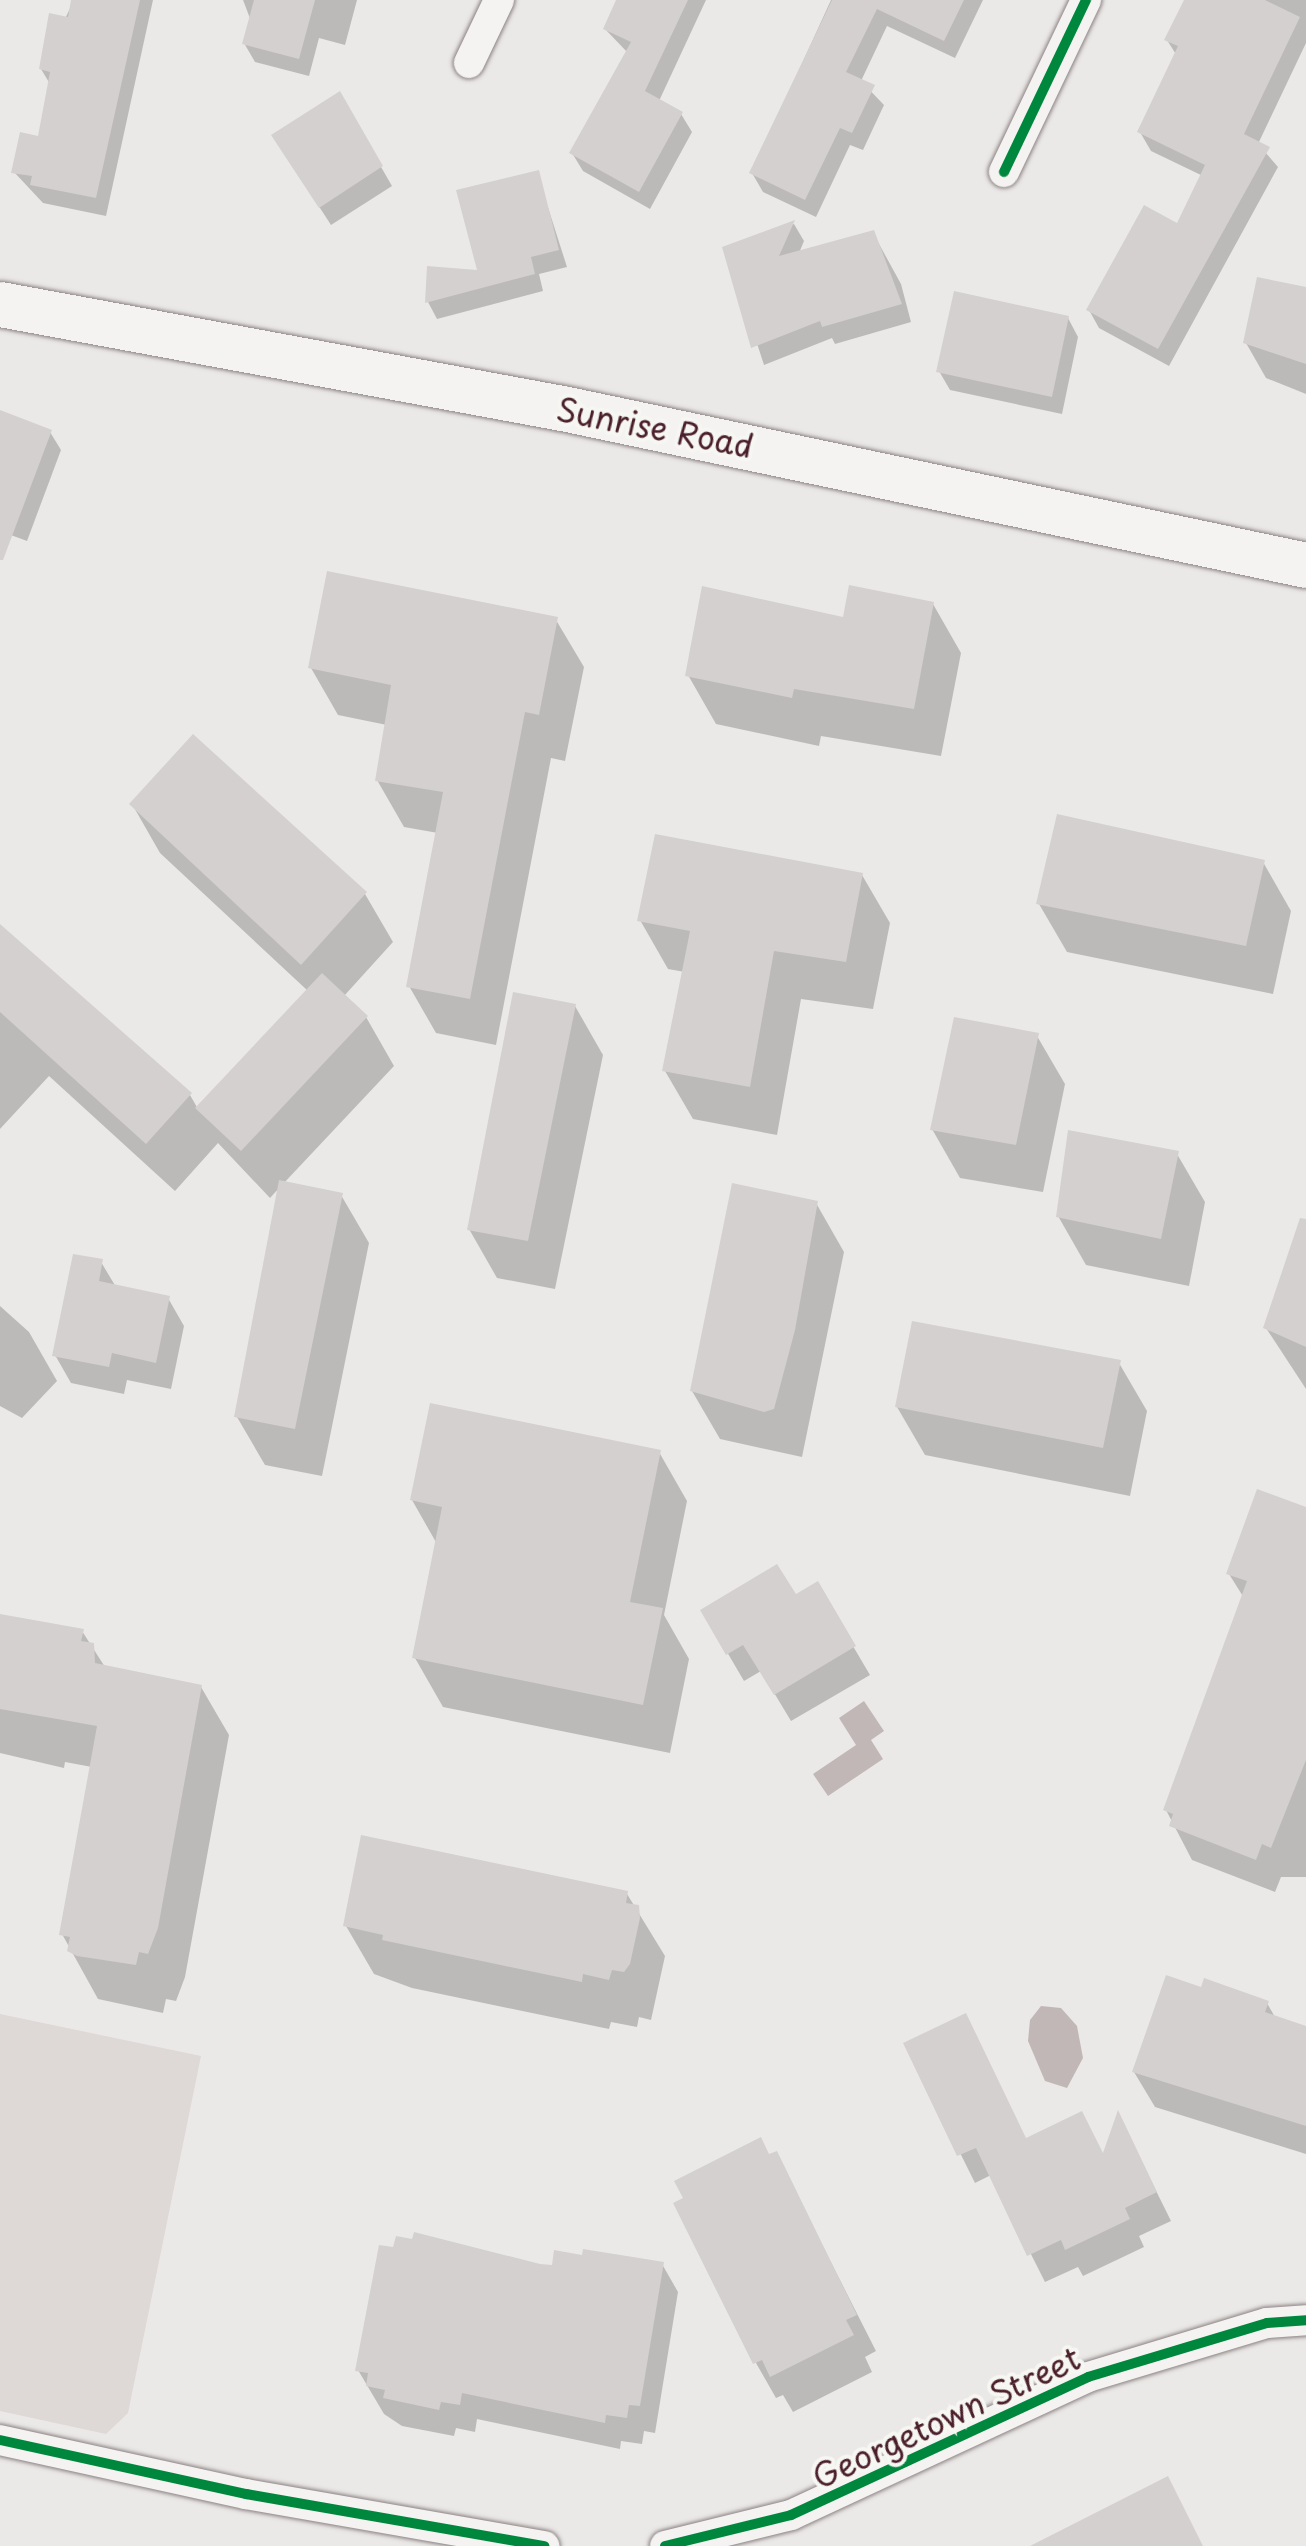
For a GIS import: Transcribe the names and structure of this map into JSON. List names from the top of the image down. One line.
{"streets":{"main road":["Sunrise Road"],"street":["Georgetown Street"]}}
